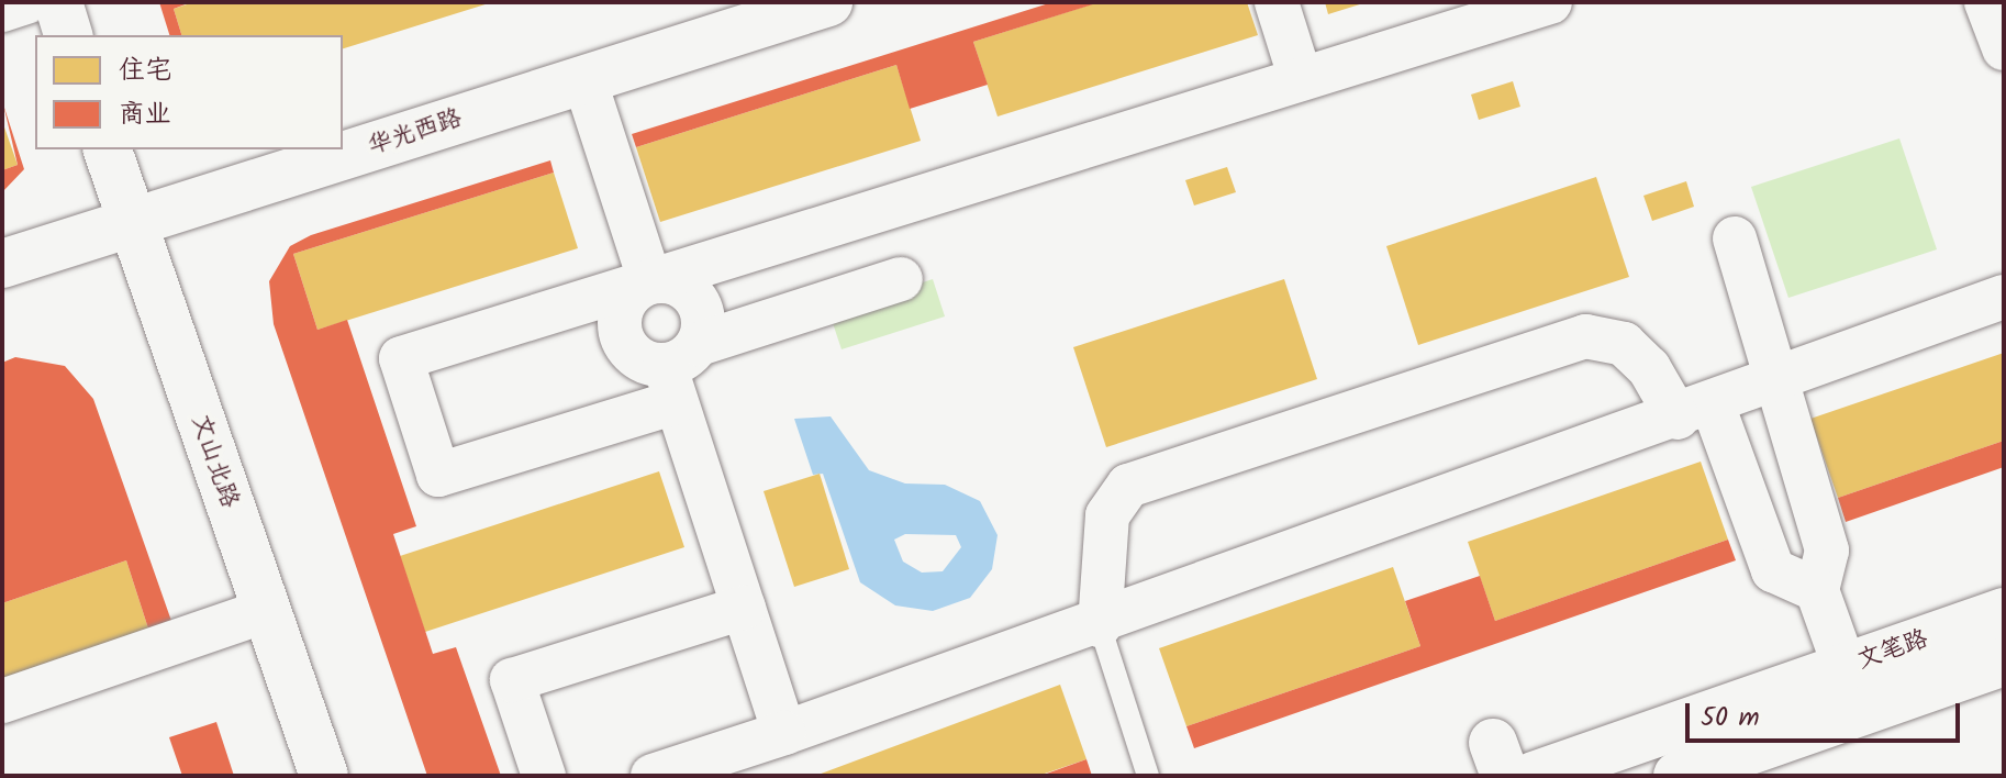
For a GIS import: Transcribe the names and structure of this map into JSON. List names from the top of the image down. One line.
{"streets":{"main road":["华光西路","文山北路","文笔路"]},"crossings":[["华光西路","文山北路"]],"legend":["住宅","商业"],"scale_bar":"50 m"}
